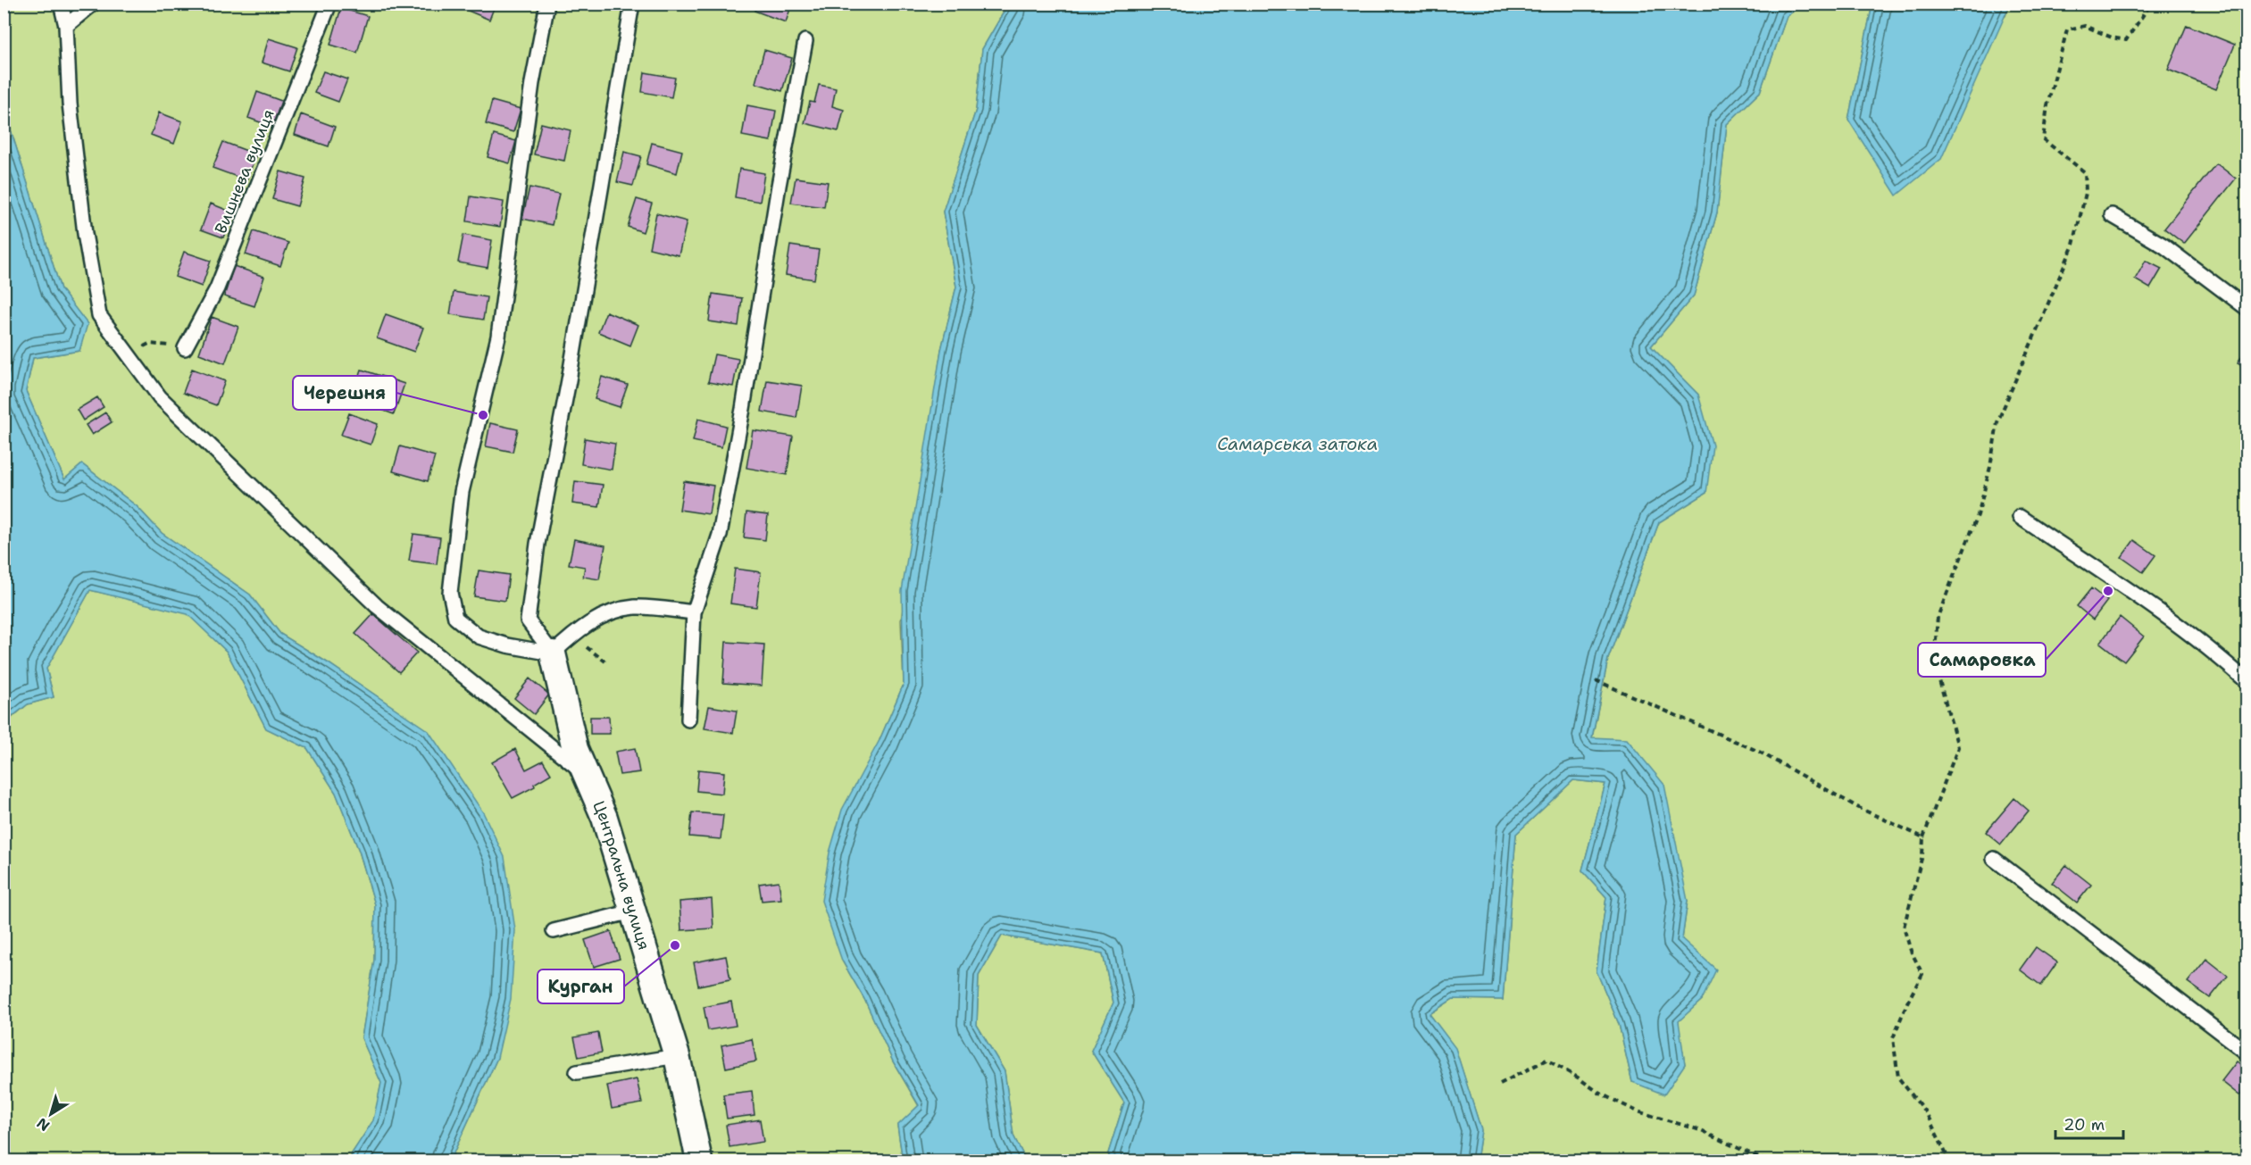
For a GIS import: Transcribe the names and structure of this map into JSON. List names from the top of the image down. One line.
{"streets":{"street":["Центральна вулиця"],"lane":["Вишнева вулиця"]},"water":["Самарська затока"],"places":["Черешня","Самаровка","Курган"],"scale_bar":"20 m","north":"bottom left"}
